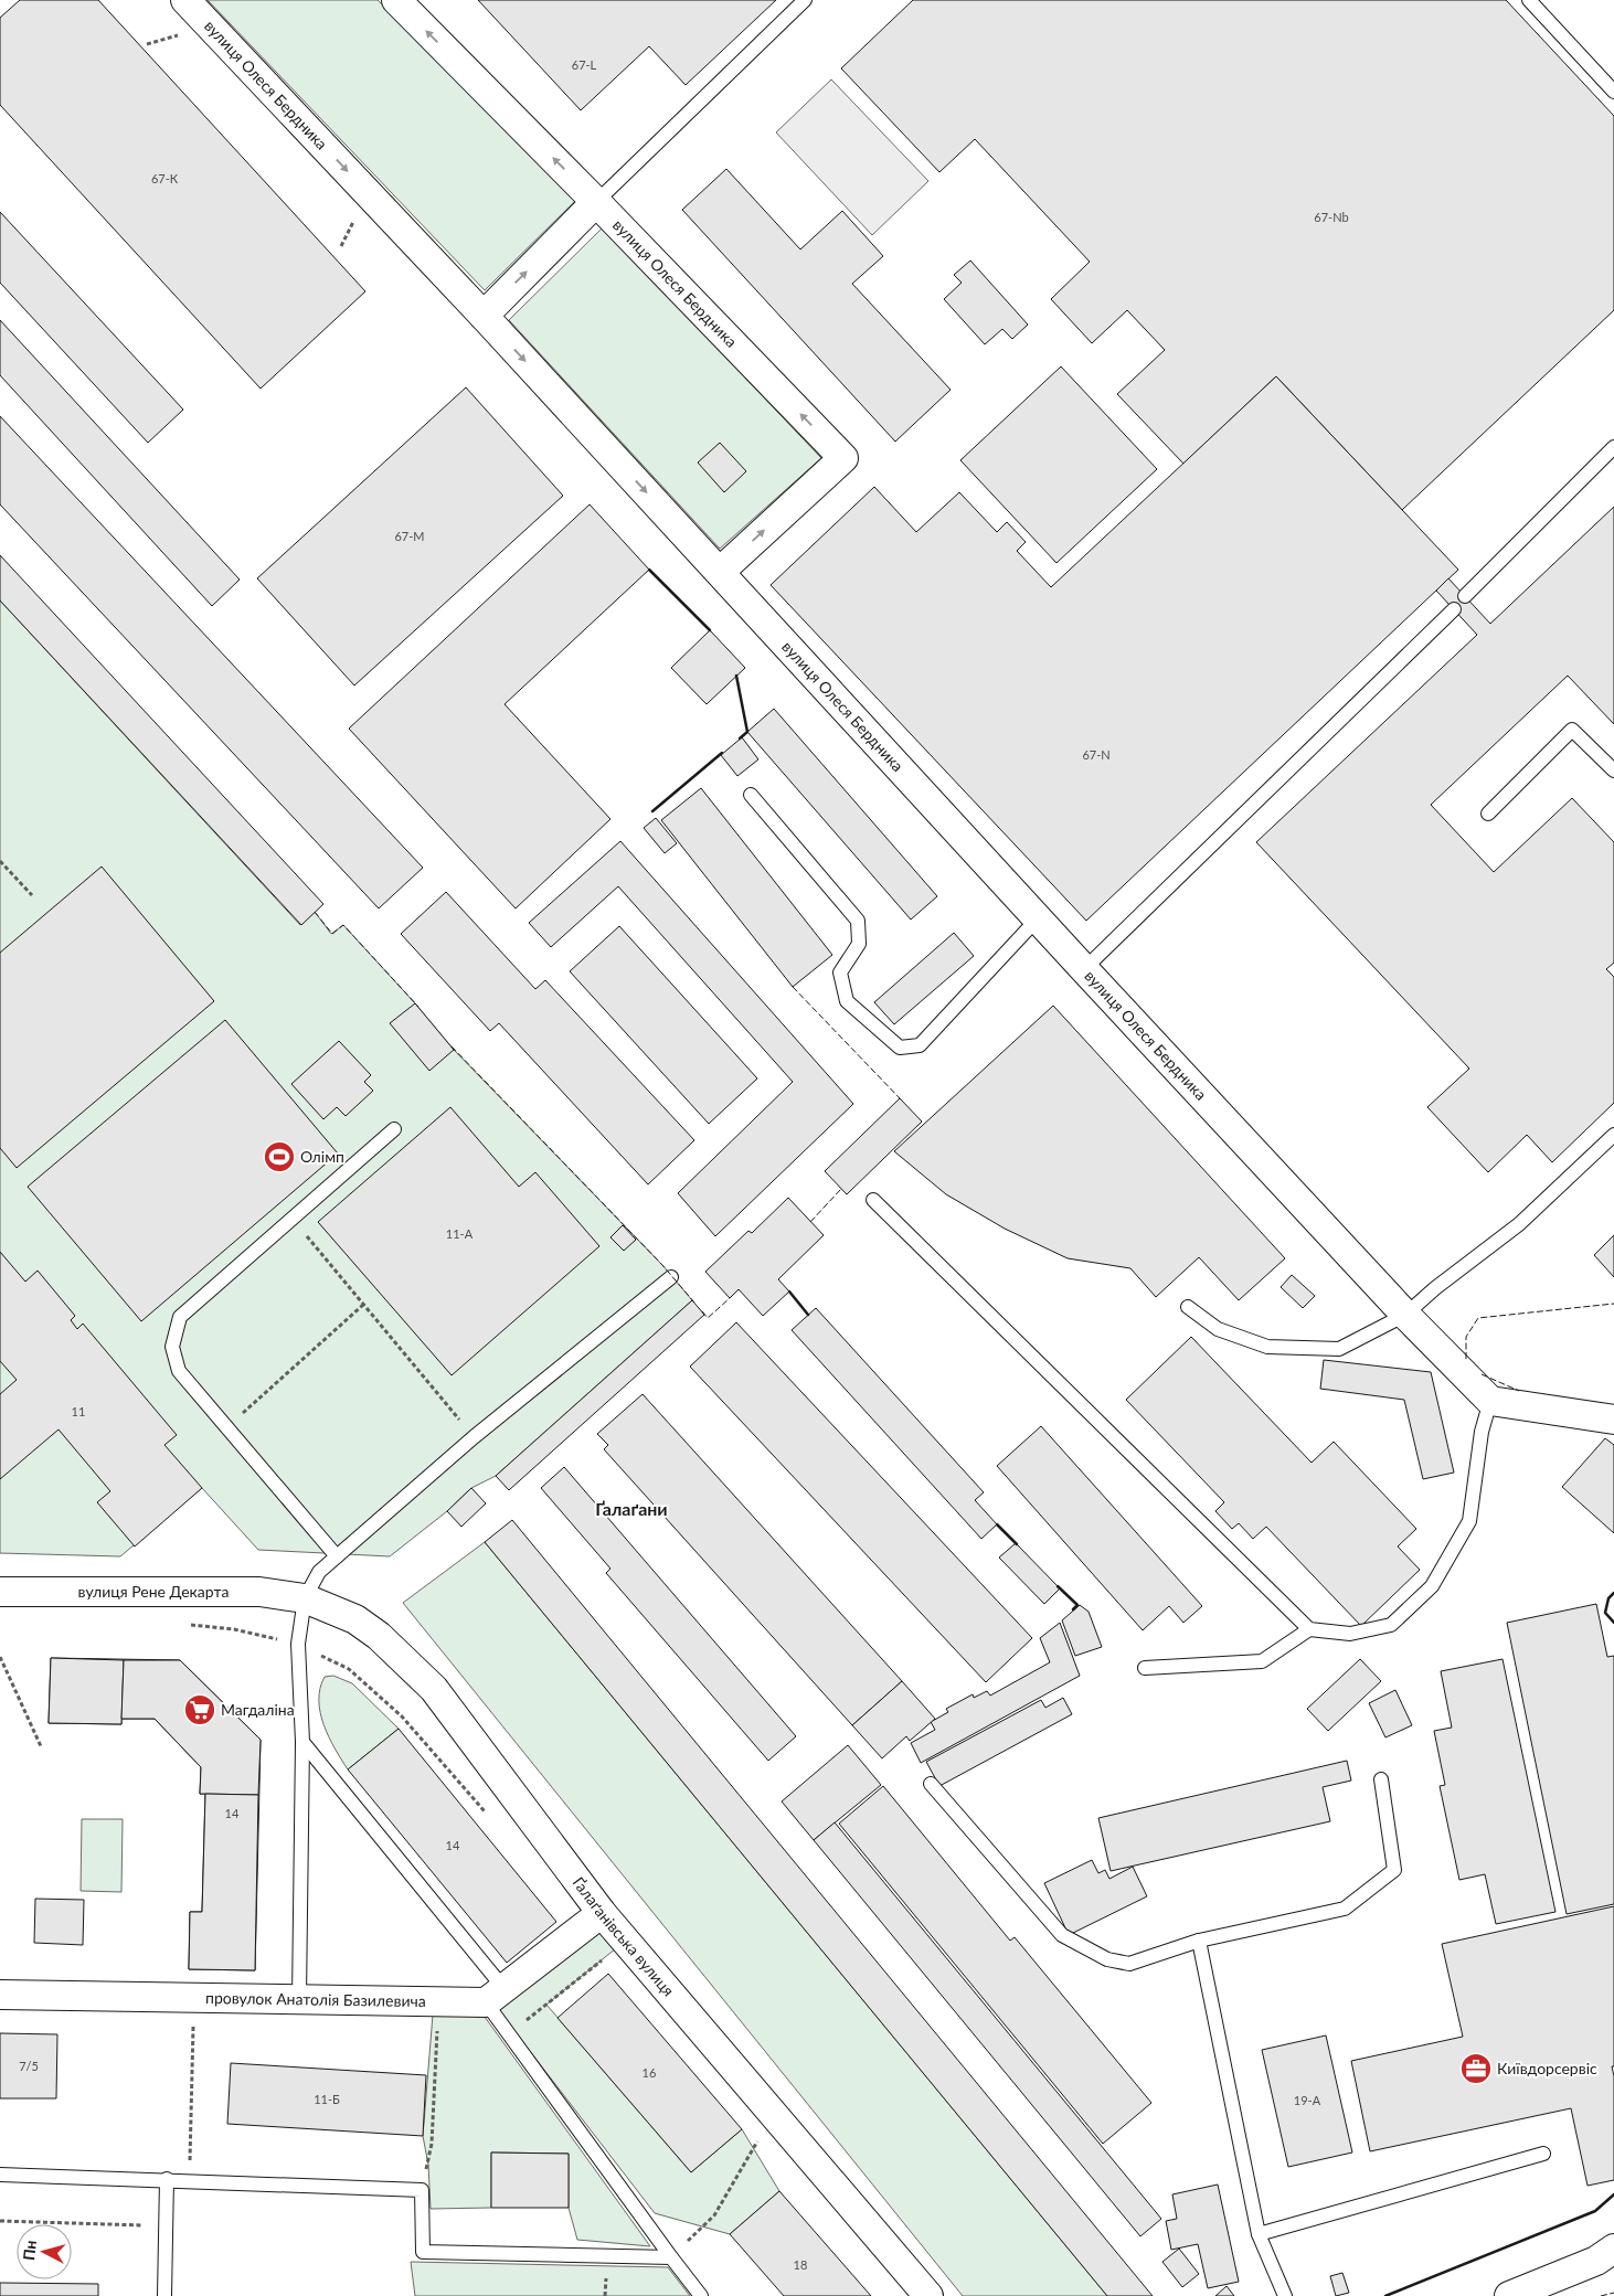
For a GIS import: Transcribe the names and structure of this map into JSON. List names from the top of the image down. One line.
{"streets":{"street":["вулиця Олеся Бердника","вулиця Рене Декарта","Ґалаґанівська вулиця","провулок Анатолія Базилевича"]},"crossings":[["вулиця Рене Декарта","Ґалаґанівська вулиця"]],"districts":["Ґалаґани"],"places":{"sports":["Олімп"],"supermarket":["Магдаліна"],"office":["Київдорсервіс"]},"house_numbers":["67-L","67-К","67-Nb","67-М","67-N","11-А","11","14","14","7/5","16","11-Б","19-А","18"],"north":"left"}
